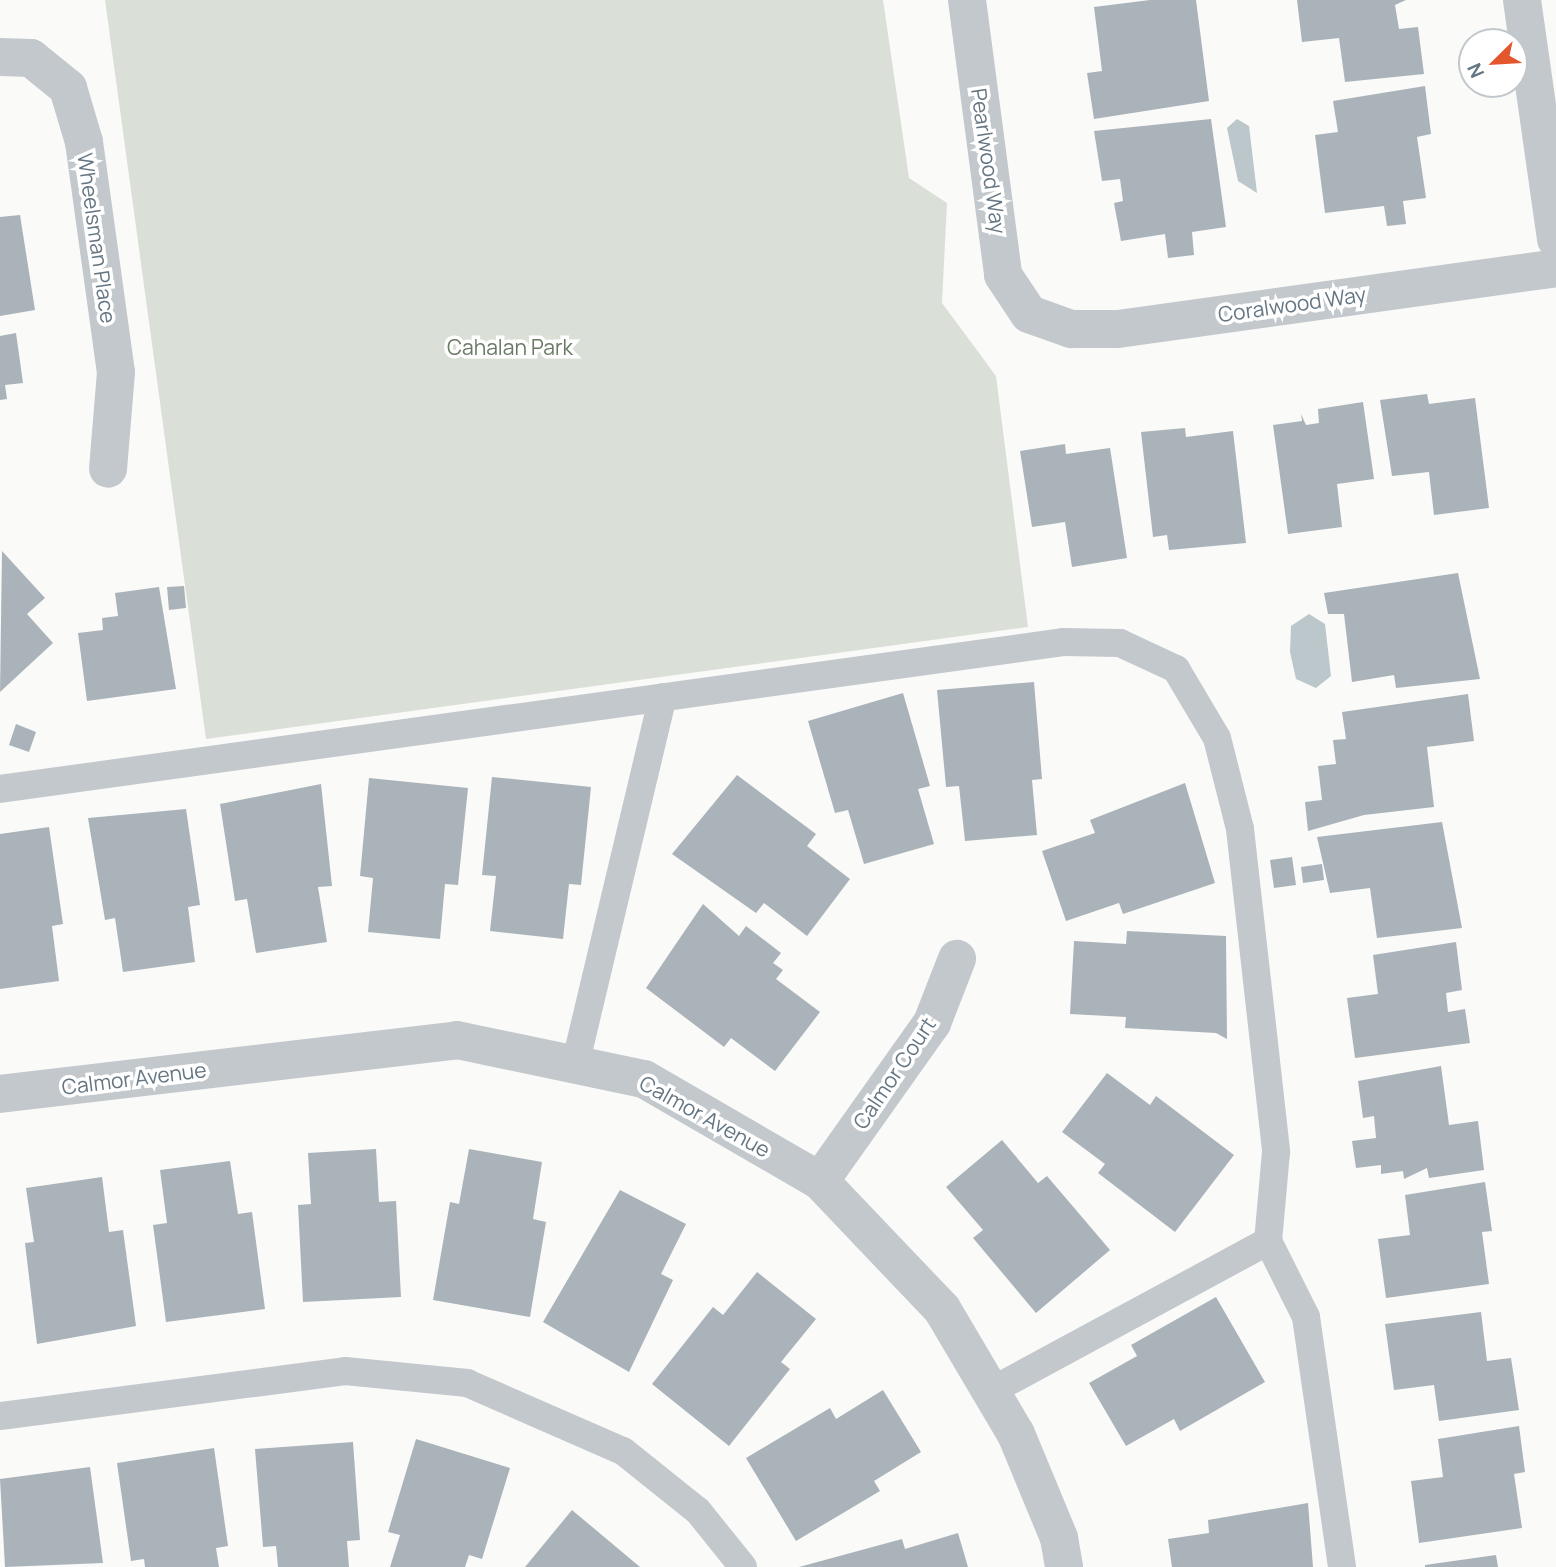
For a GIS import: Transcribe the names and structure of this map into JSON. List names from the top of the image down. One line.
{"streets":{"street":["Pearlwood Way","Wheelsman Place","Coralwood Way","Calmor Court","Calmor Avenue"]},"crossings":[["Pearlwood Way","Coralwood Way"],["Calmor Court","Calmor Avenue"]],"parks":["Cahalan Park"],"north":"bottom left"}
